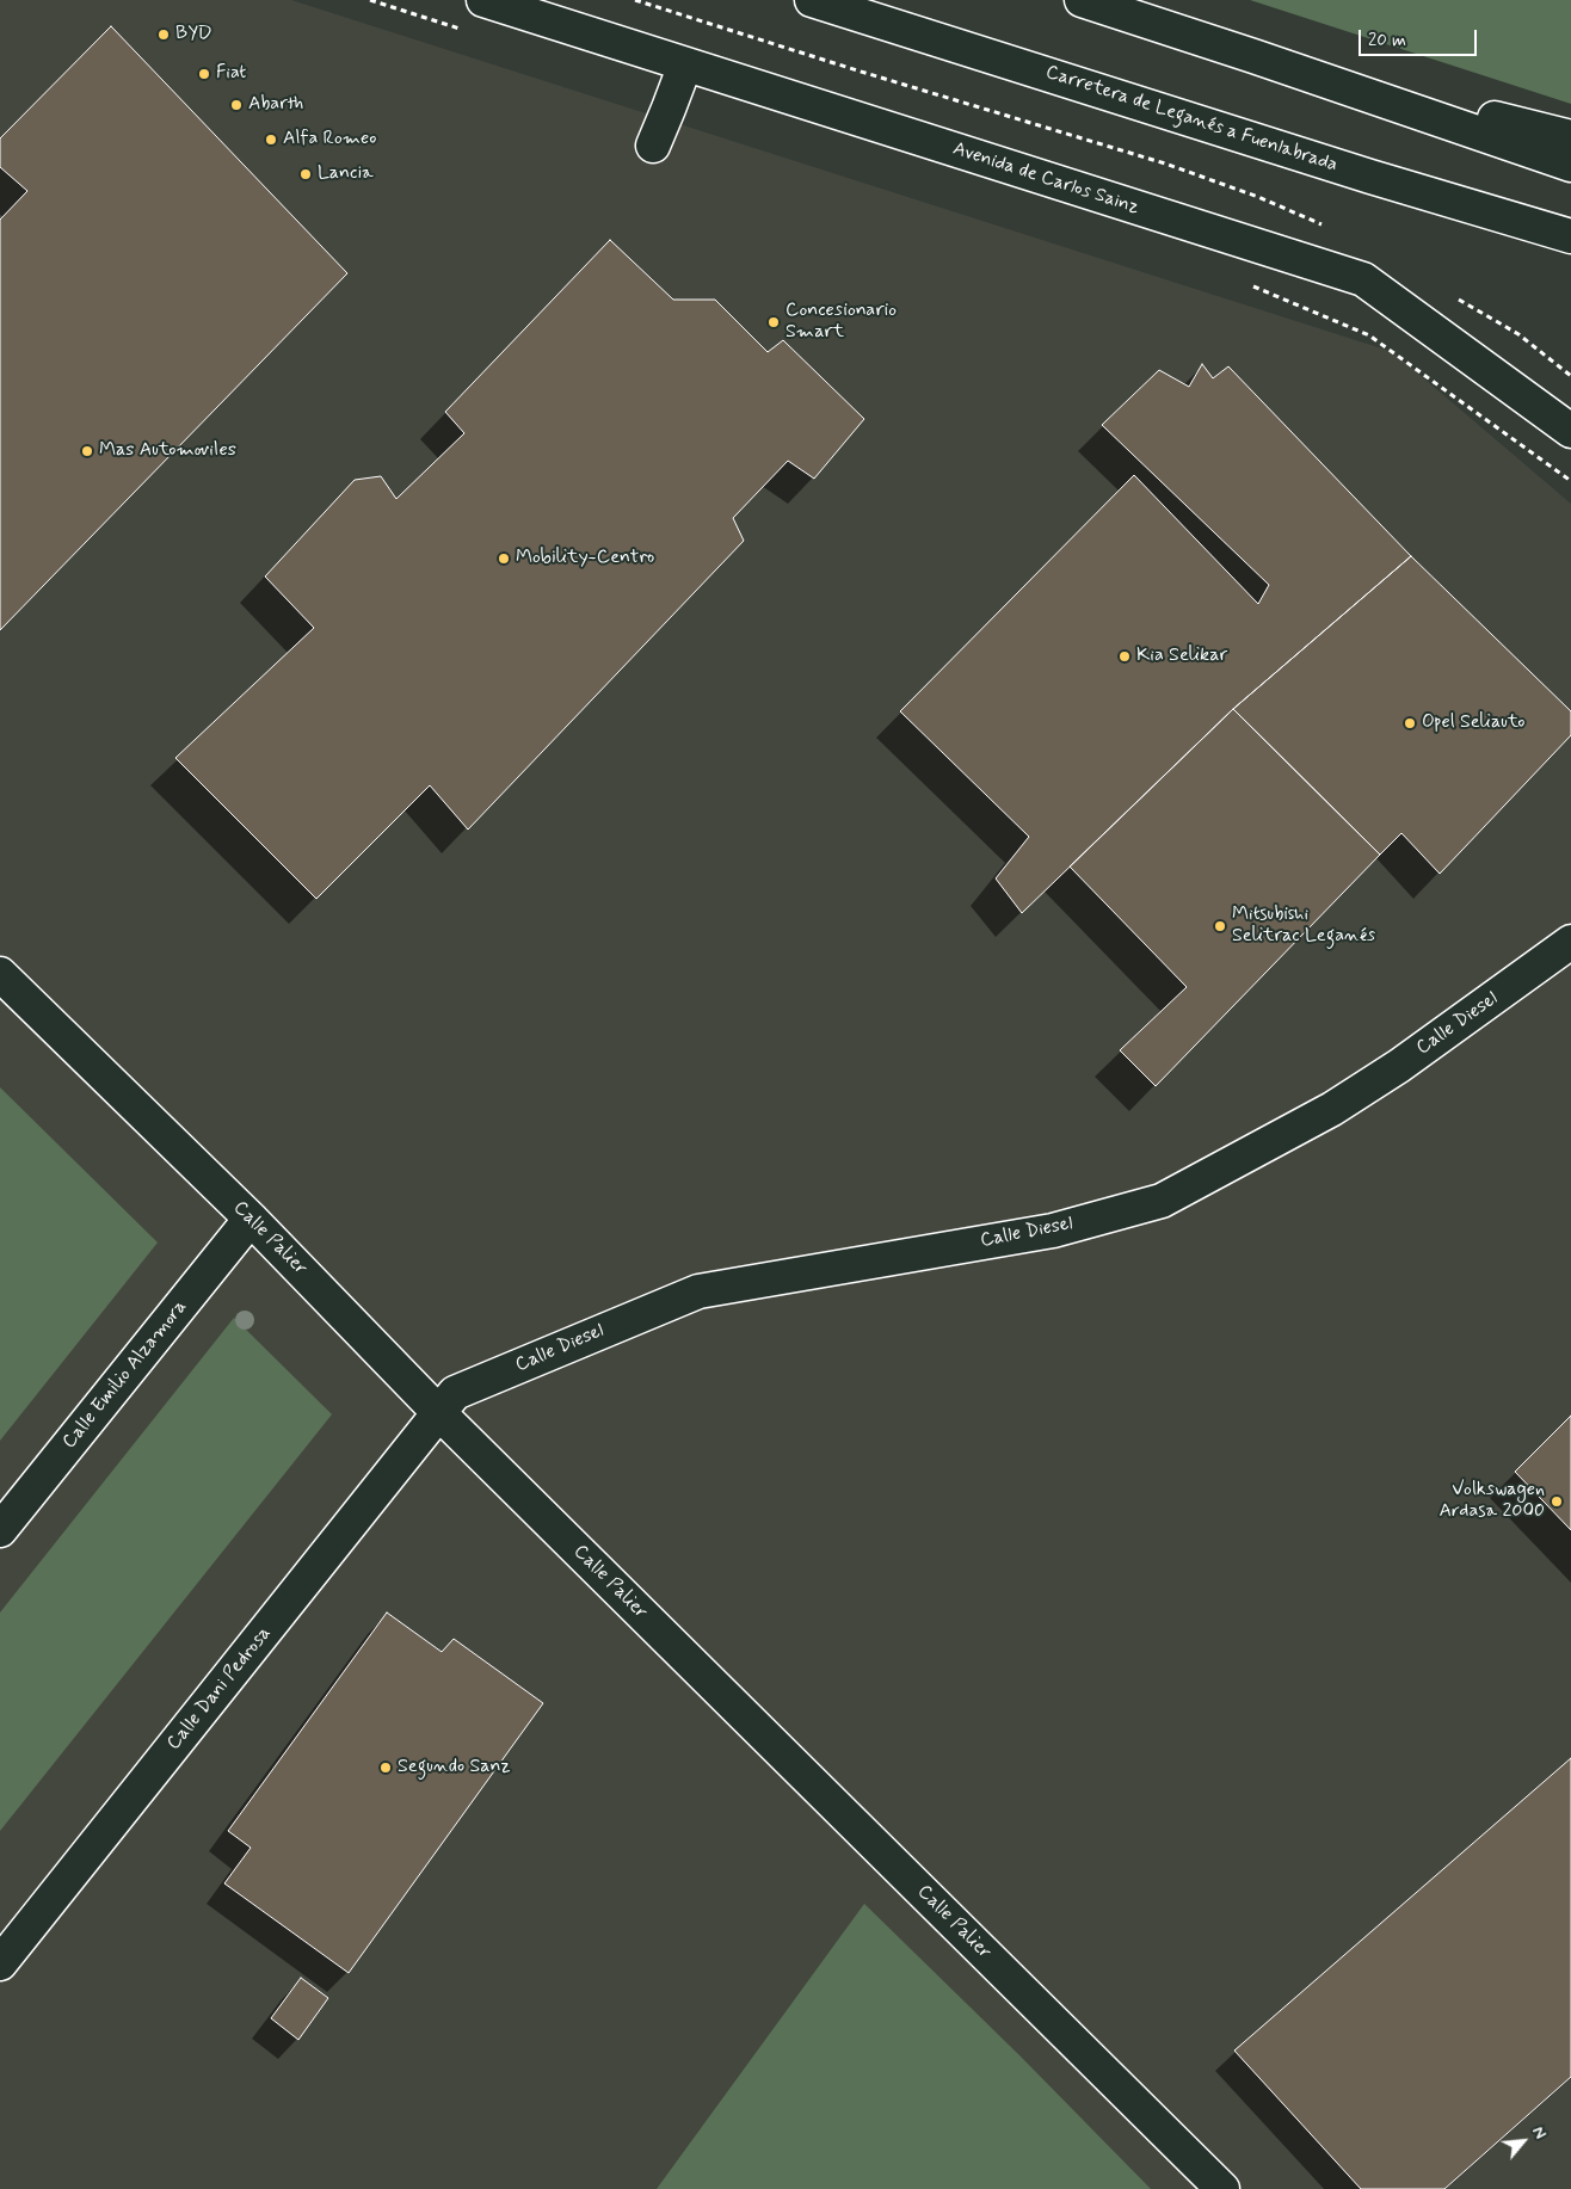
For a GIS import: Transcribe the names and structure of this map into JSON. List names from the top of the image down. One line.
{"streets":{"main road":["Carretera de Leganés a Fuenlabrada","Avenida de Carlos Sainz","Calle Diesel","Calle Palier","Calle Emilio Alzamora","Calle Dani Pedrosa"]},"crossings":[["Calle Diesel","Calle Palier"],["Calle Diesel","Calle Dani Pedrosa"],["Calle Palier","Calle Emilio Alzamora"],["Calle Palier","Calle Dani Pedrosa"]],"places":["BYD","Fiat","Abarth","Alfa Romeo","Lancia","Concesionario Smart","Mas Automoviles","Mobility-Centro","Kia Selikar","Opel Seliauto","Mitsubishi Selitrac Leganés","Volkswagen Ardasa 2000","Segundo Sanz"],"scale_bar":"20 m","north":"top right"}
